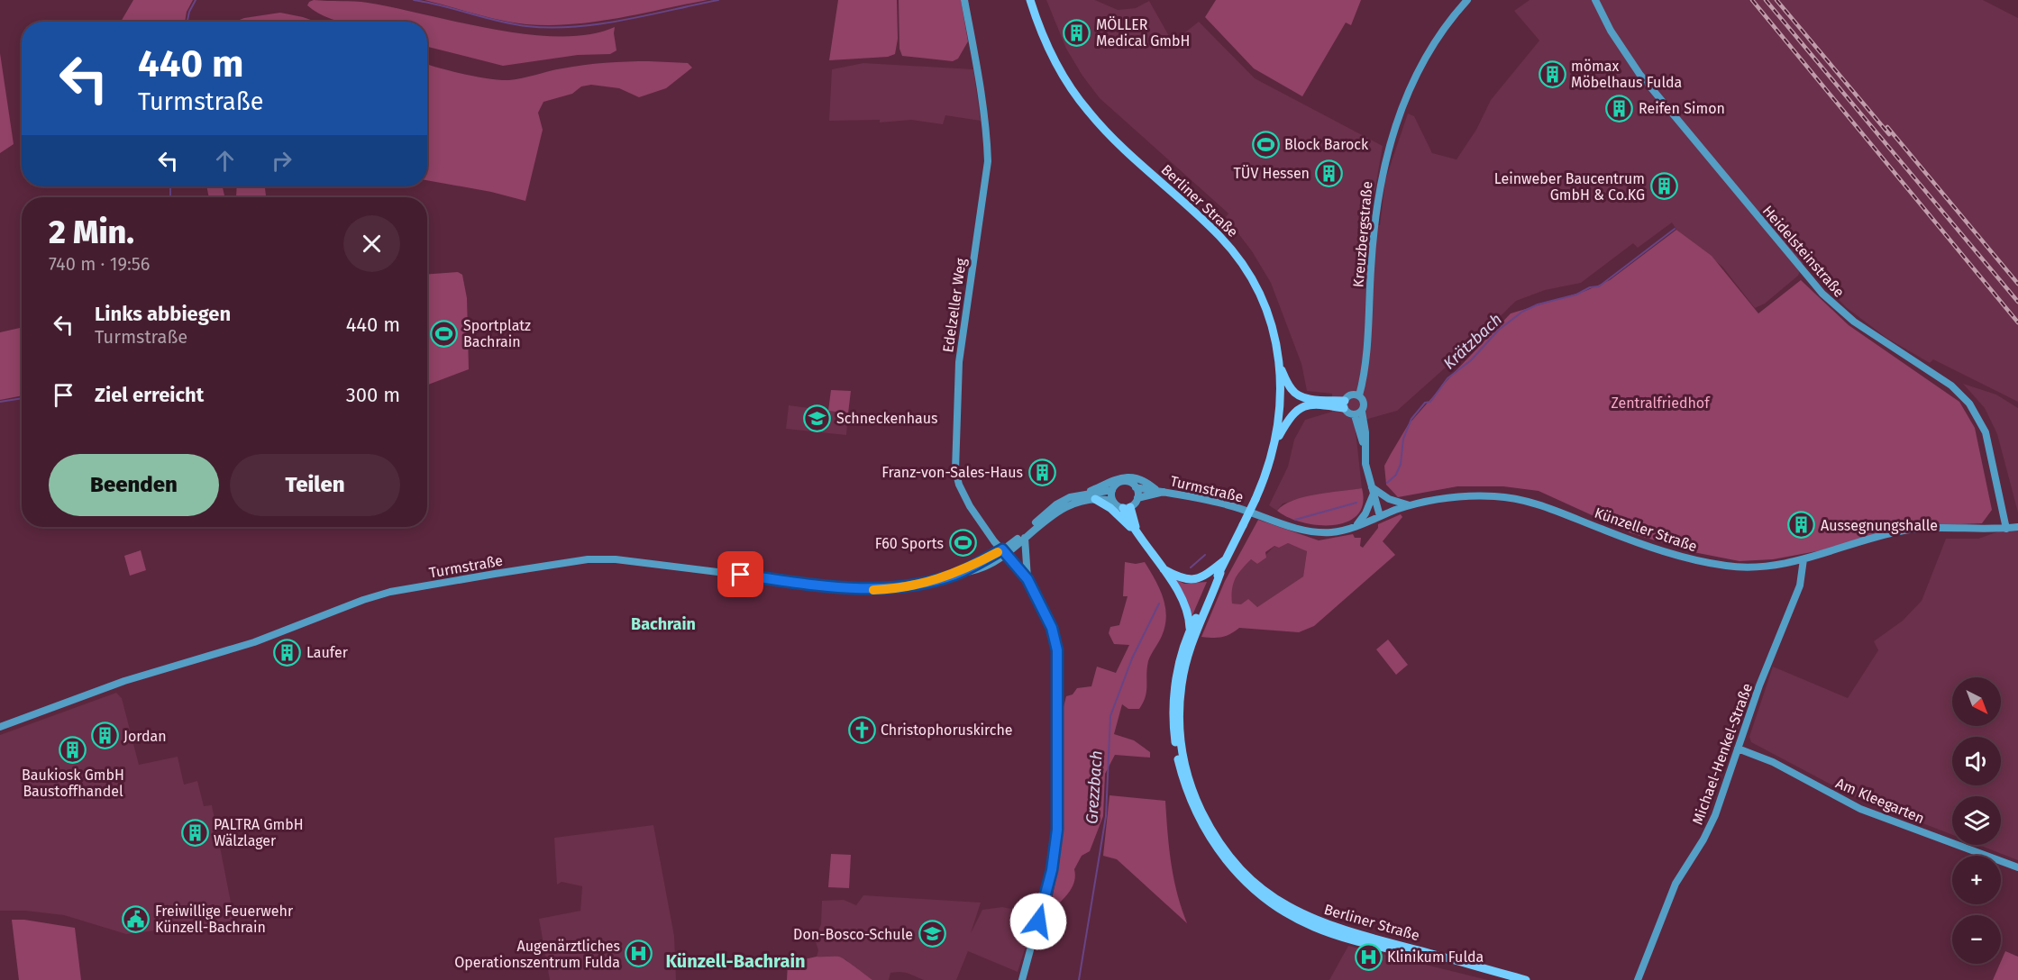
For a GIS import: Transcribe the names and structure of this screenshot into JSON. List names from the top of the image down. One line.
{"streets":{"highway":["Berliner Straße"],"main road":["Kreuzbergstraße","Heidelsteinstraße","Edelzeller Weg","Turmstraße","Künzeller Straße","Michael-Henkel-Straße","Am Kleegarten"]},"crossings":[["Kreuzbergstraße","Künzeller Straße"],["Heidelsteinstraße","Künzeller Straße"],["Edelzeller Weg","Turmstraße"],["Turmstraße","Künzeller Straße"],["Künzeller Straße","Michael-Henkel-Straße"],["Michael-Henkel-Straße","Am Kleegarten"]],"districts":["Bachrain","Künzell-Bachrain"],"water":["Krätzbach","Grezzbach"],"parks":["Zentralfriedhof"],"places":{"building":["MÖLLER Medical GmbH","mömax Möbelhaus Fulda","Reifen Simon","TÜV Hessen","Leinweber Baucentrum GmbH & Co.KG","Franz-von-Sales-Haus","Aussegnungshalle","Laufer","Jordan","Baukiosk GmbH Baustoffhandel","PALTRA GmbH Wälzlager"],"sports":["Block Barock","Sportplatz Bachrain","F60 Sports"],"school or university":["Schneckenhaus","Don-Bosco-Schule"],"church":["Christophoruskirche"],"public building":["Freiwillige Feuerwehr Künzell-Bachrain"],"hospital":["Augenärztliches Operationszentrum Fulda","Klinikum Fulda"]},"north":"bottom right","page":{"turn":["440 m","Turmstraße"],"heading":["2 Min.","740 m · 19:56"],"list":[{"name":"Links abbiegen","note":"Turmstraße","value":"440 m"},{"name":"Ziel erreicht","value":"300 m"}],"buttons":["Beenden","Teilen"],"map_buttons":["+","−"]}}
